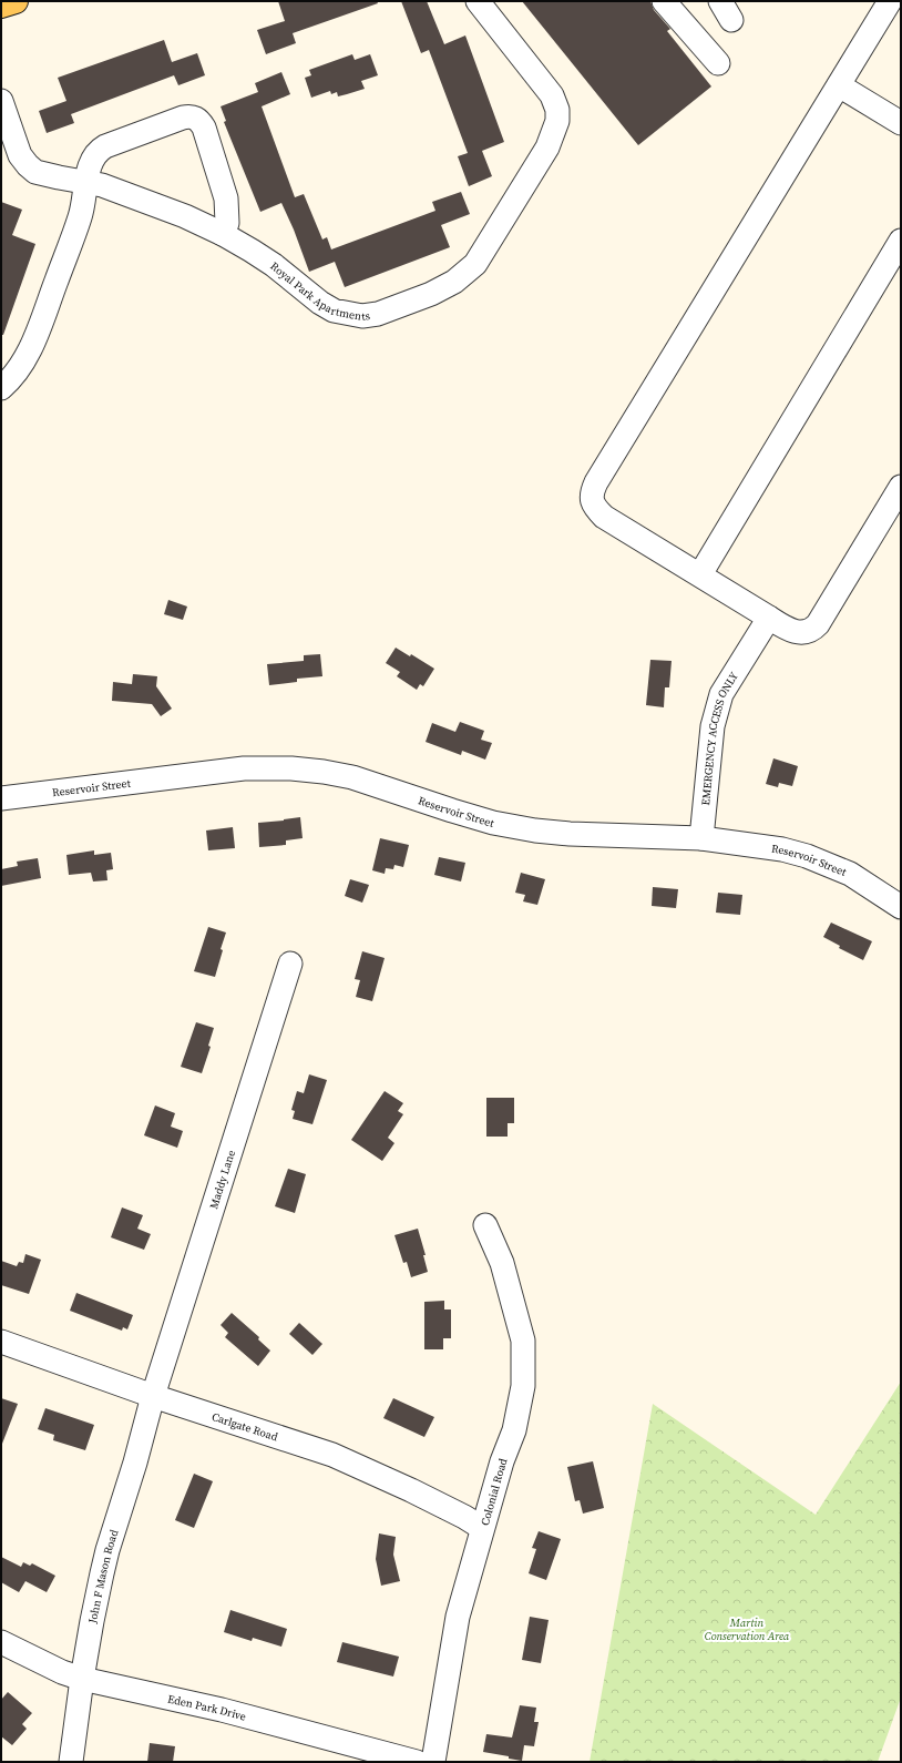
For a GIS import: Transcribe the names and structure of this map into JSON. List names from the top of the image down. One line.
{"streets":{"street":["Royal Park Apartments","EMERGENCY ACCESS ONLY","Reservoir Street","Maddy Lane","Carlgate Road","Colonial Road","John F Mason Road","Eden Park Drive"]},"crossings":[["EMERGENCY ACCESS ONLY","Reservoir Street"],["Maddy Lane","Carlgate Road"],["Maddy Lane","John F Mason Road"],["Carlgate Road","Colonial Road"],["Carlgate Road","John F Mason Road"],["John F Mason Road","Eden Park Drive"]],"parks":["Martin Conservation Area"]}
